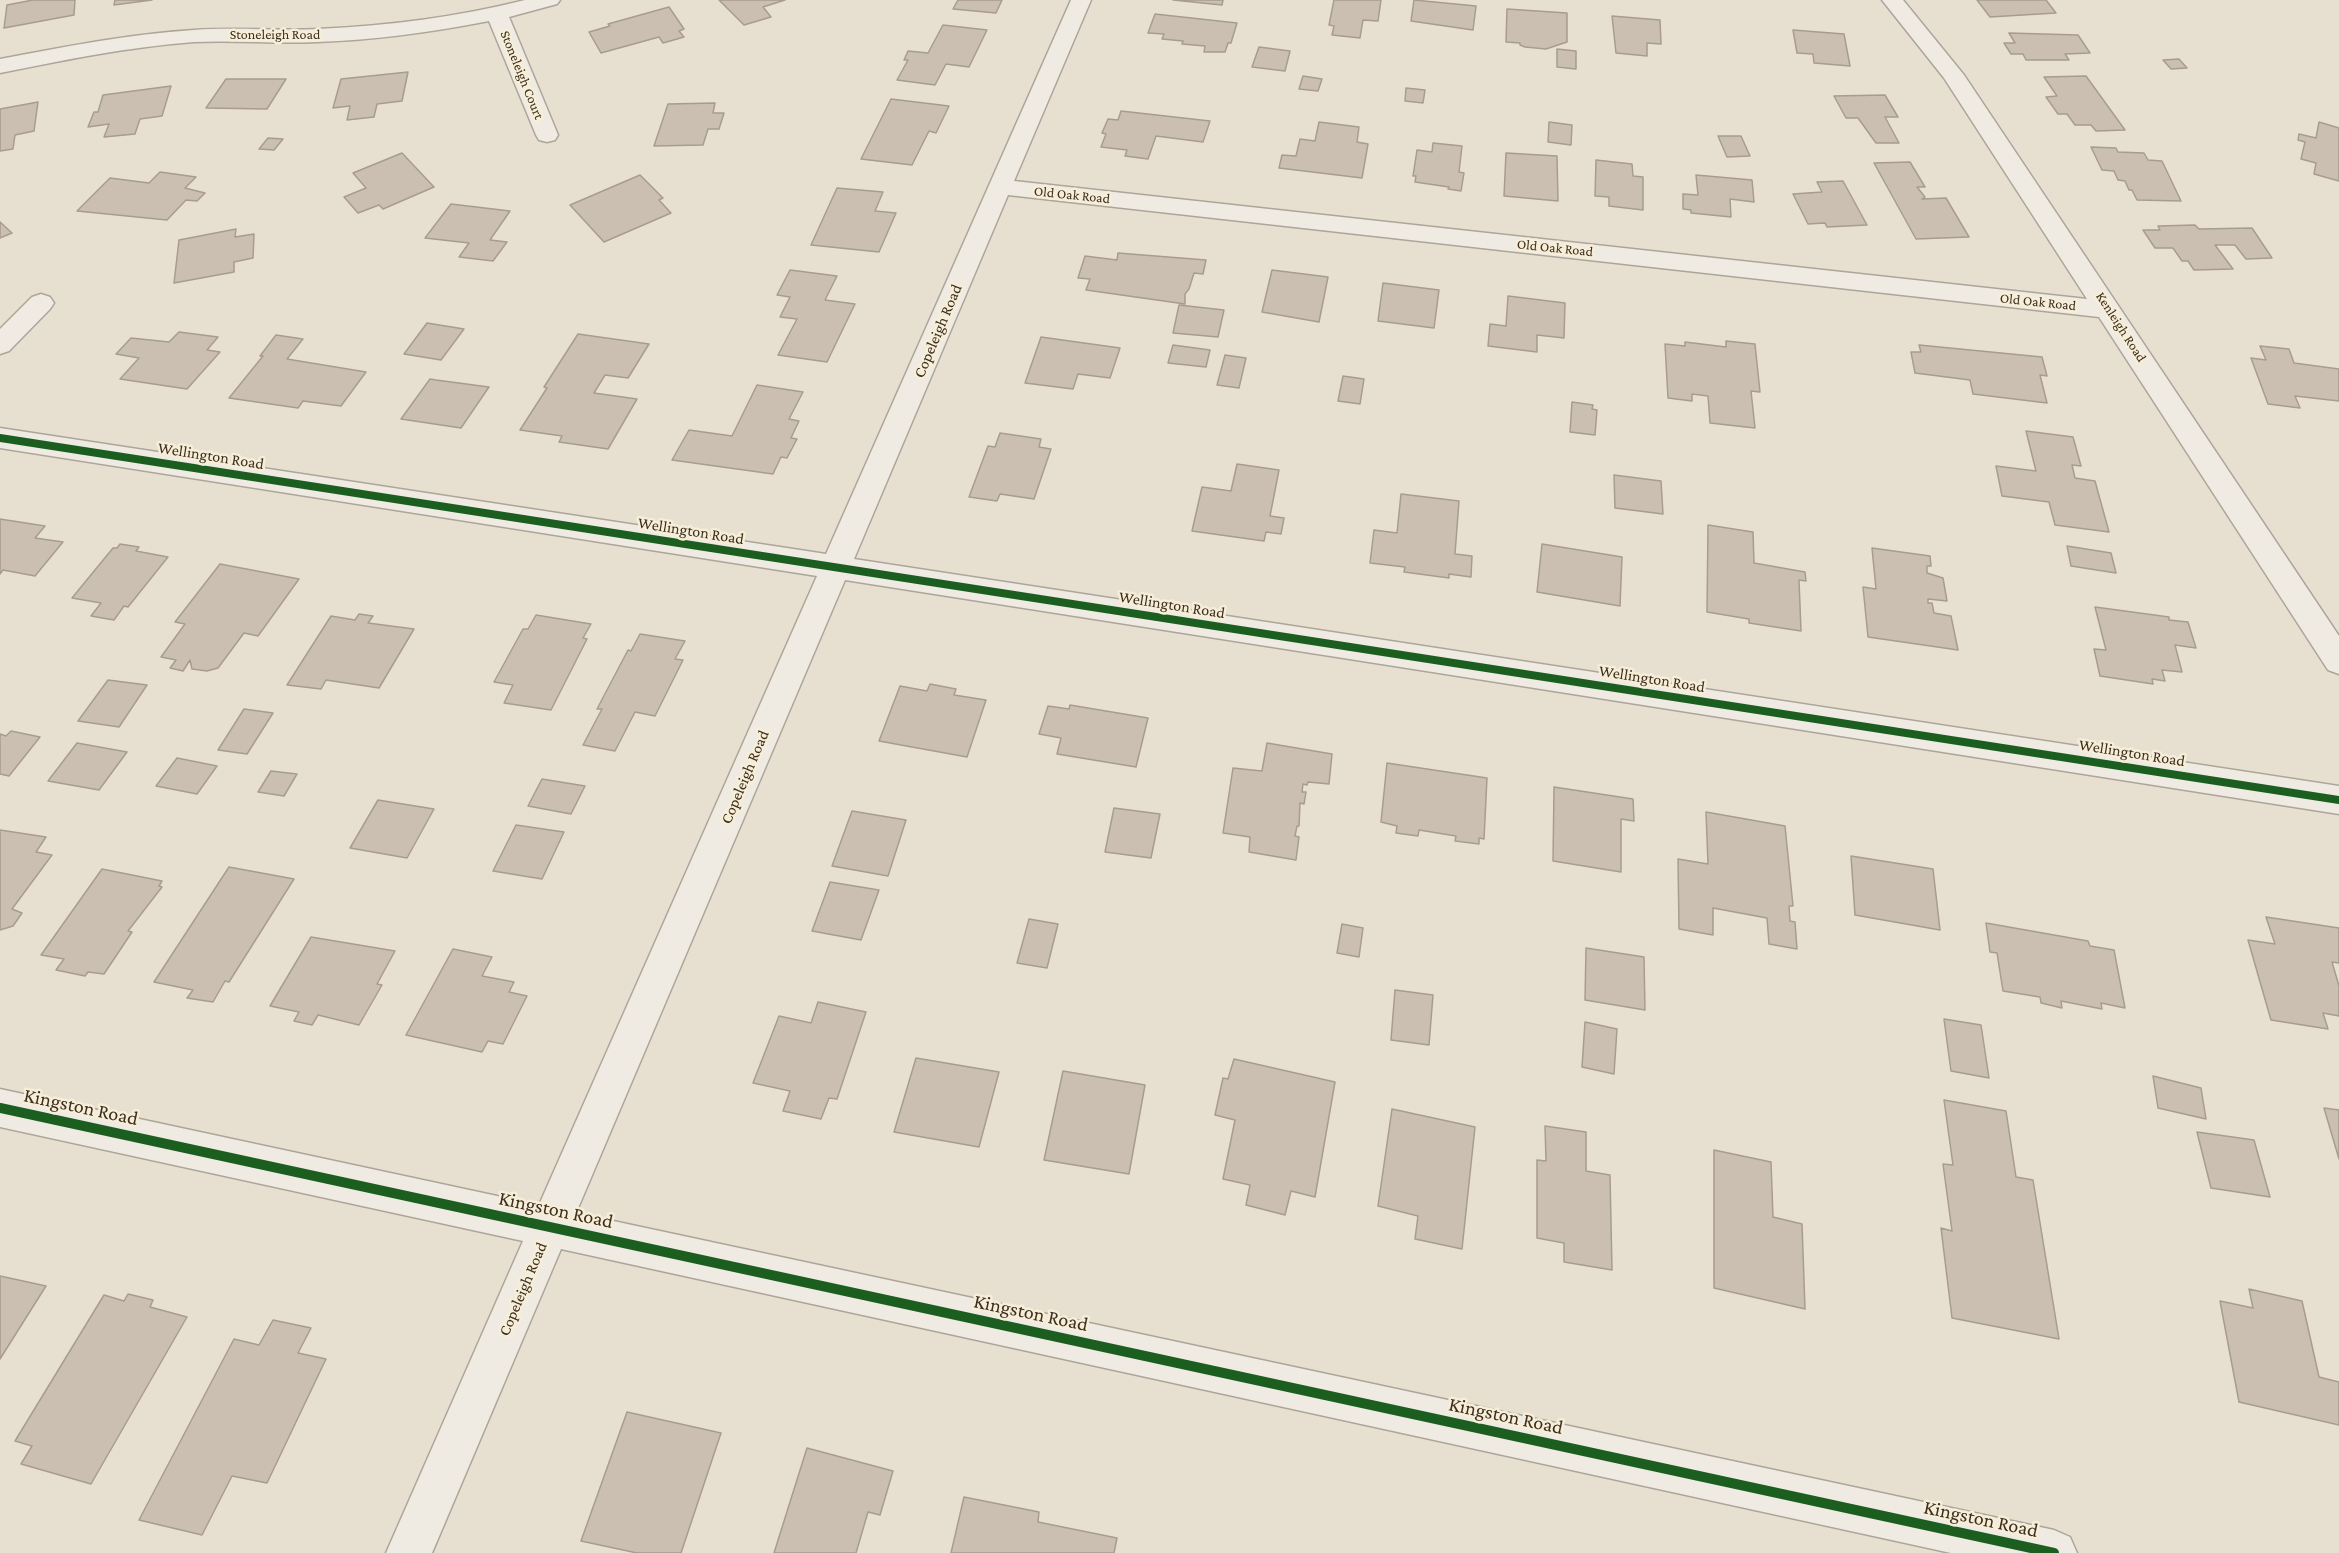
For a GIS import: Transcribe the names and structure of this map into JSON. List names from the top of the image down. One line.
{"streets":{"street":["Stoneleigh Road","Stoneleigh Court","Old Oak Road","Kenleigh Road","Copeleigh Road","Wellington Road","Kingston Road"]},"crossings":[["Stoneleigh Road","Stoneleigh Court"],["Old Oak Road","Kenleigh Road"],["Old Oak Road","Copeleigh Road"],["Copeleigh Road","Wellington Road"],["Copeleigh Road","Kingston Road"]]}
